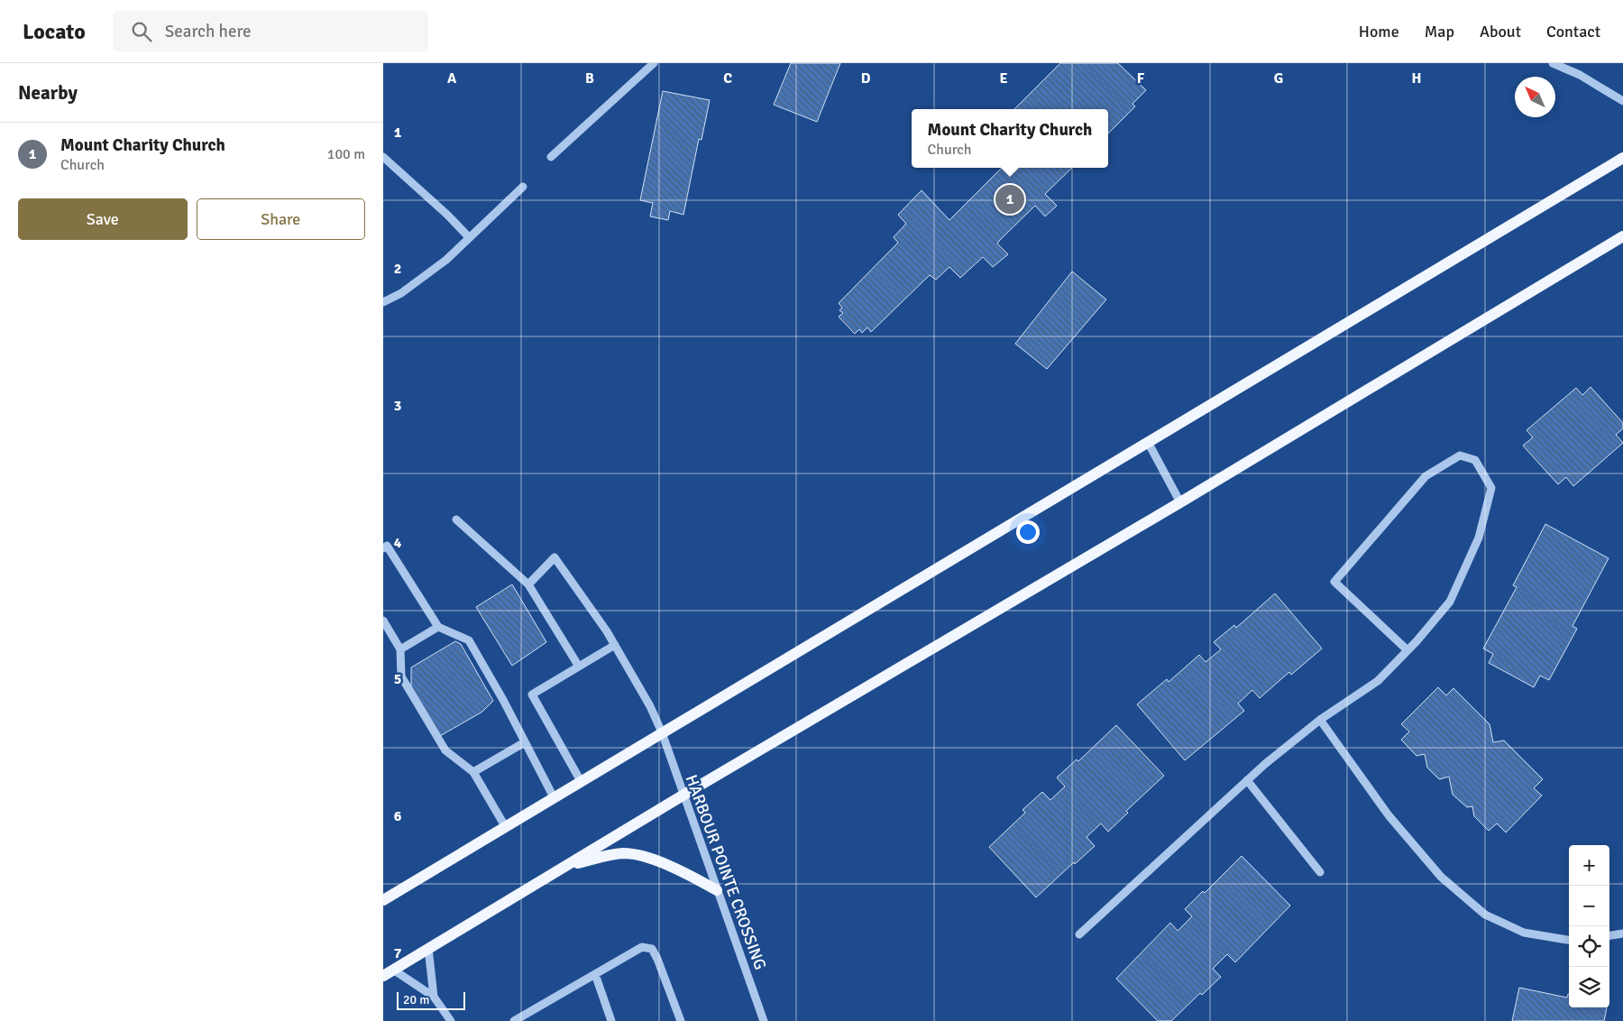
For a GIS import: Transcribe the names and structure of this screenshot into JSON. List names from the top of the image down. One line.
{"streets":{"street":["HARBOUR POINTE CROSSING"]},"scale_bar":"20 m","north":"top left","page":{"header":"Locato","search":"Search here","nav":["Home","Map","About","Contact"],"heading":"Nearby","popup":["Mount Charity Church","Church"],"list":[{"mark":"1","name":"Mount Charity Church","note":"Church","value":"100 m"}],"pins":"1","buttons":["Save","Share"],"map_buttons":["+","−"],"scale":"20 m"},"grid":{"columns":["A","B","C","D","E","F","G","H"],"rows":["1","2","3","4","5","6","7"]}}
